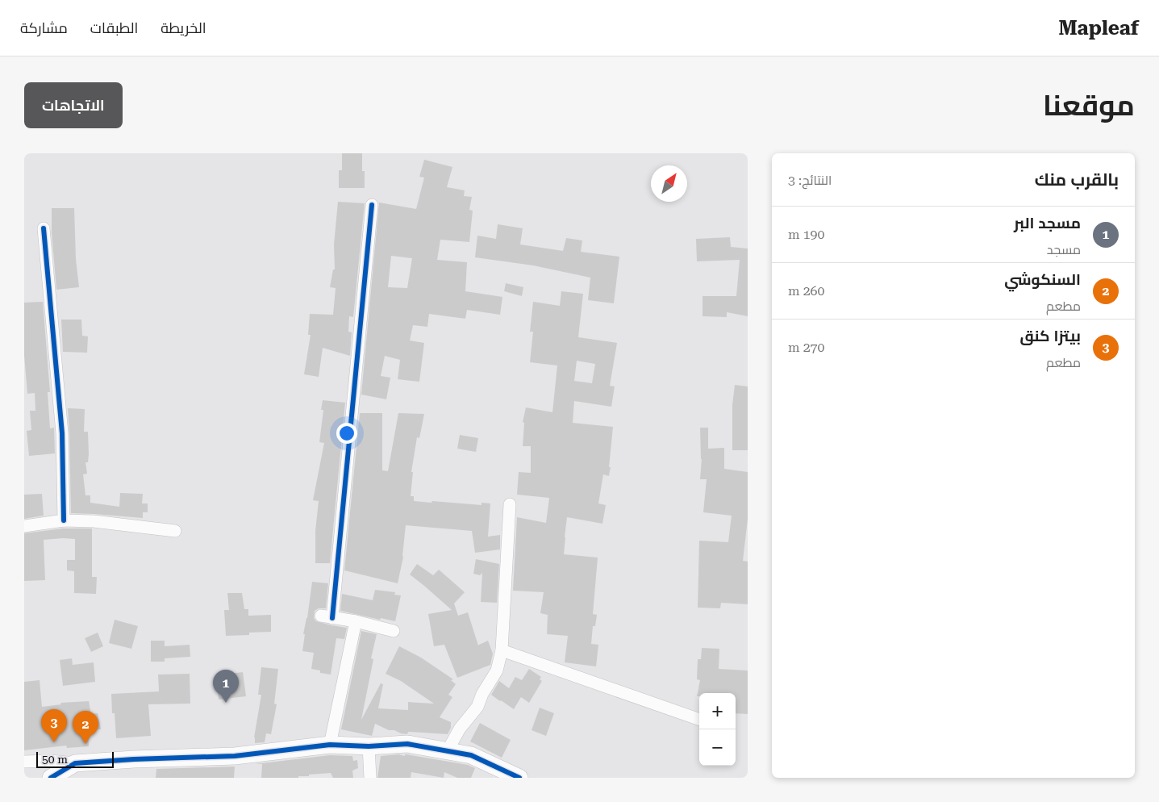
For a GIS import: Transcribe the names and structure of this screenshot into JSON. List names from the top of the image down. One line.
{"scale_bar":"50 m","north":"top right","page":{"header":"Mapleaf","nav":["الخريطة","الطبقات","مشاركة"],"title":"موقعنا","buttons":"الاتجاهات","heading":["بالقرب منك","النتائج: 3"],"list":[{"mark":"1","name":"مسجد البر","note":"مسجد","value":"190 m"},{"mark":"2","name":"السنكوشي","note":"مطعم","value":"260 m"},{"mark":"3","name":"بيتزا كنق","note":"مطعم","value":"270 m"}],"pins":["1","3","2"],"map_buttons":["+","−"],"scale":"50 m"}}
